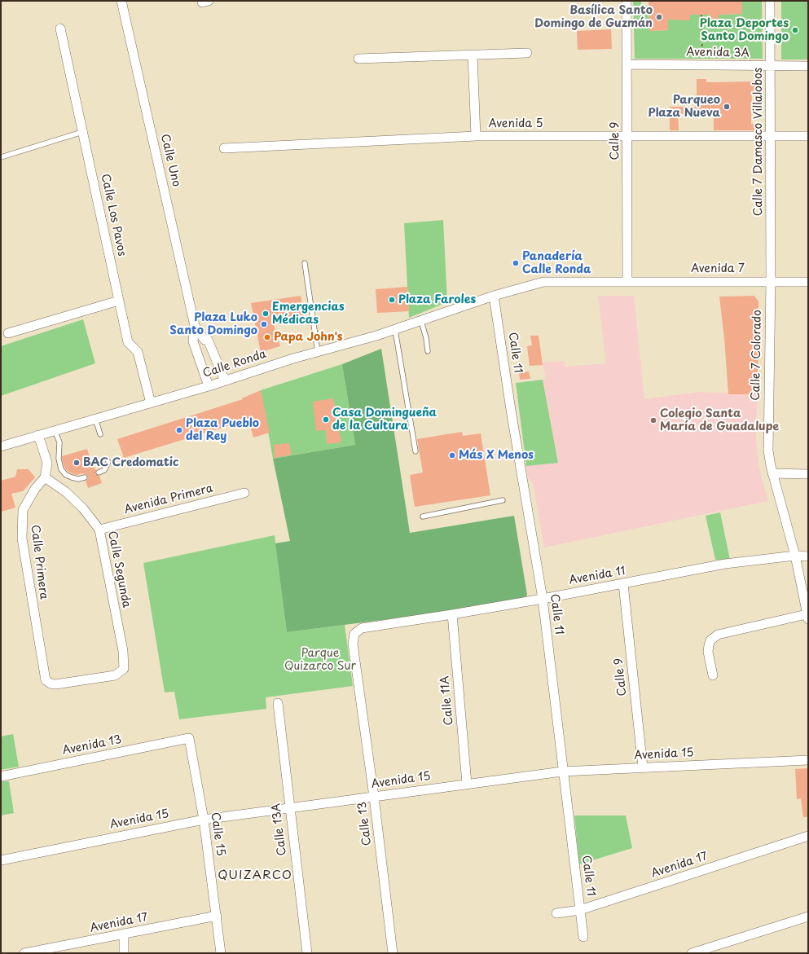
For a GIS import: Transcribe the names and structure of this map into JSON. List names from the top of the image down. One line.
{"streets":{"street":["Avenida 3A","Avenida 5","Calle 9","Calle 7 Damasco Villalobos","Calle Uno","Calle Los Pavos","Avenida 7","Calle 11","Calle 7 Colorado","Calle Ronda","Avenida Primera","Calle Primera","Calle Segunda","Avenida 11","Calle 11A","Avenida 13","Avenida 15","Calle 13","Calle 13A","Calle 15","Avenida 17"]},"crossings":[["Avenida 3A","Calle 9"],["Avenida 3A","Calle 7 Damasco Villalobos"],["Avenida 5","Calle 9"],["Avenida 5","Calle 7 Damasco Villalobos"],["Calle 9","Avenida 7"],["Calle 9","Calle Ronda"],["Calle 9","Avenida 11"],["Calle 9","Avenida 15"],["Calle 7 Damasco Villalobos","Avenida 7"],["Calle 7 Damasco Villalobos","Calle 7 Colorado"],["Calle Uno","Calle Ronda"],["Calle Los Pavos","Calle Ronda"],["Avenida 7","Calle 7 Colorado"],["Avenida 7","Calle Ronda"],["Calle 11","Calle Ronda"],["Calle 11","Avenida 11"],["Calle 11","Avenida 15"],["Calle 11","Avenida 17"],["Calle 7 Colorado","Avenida 11"],["Avenida Primera","Calle Segunda"],["Calle Primera","Calle Segunda"],["Avenida 11","Calle 11A"],["Avenida 11","Calle 13"],["Calle 11A","Avenida 15"],["Avenida 13","Calle 15"],["Avenida 15","Calle 13"],["Avenida 15","Calle 13A"],["Avenida 15","Calle 15"],["Calle 15","Avenida 17"]],"districts":["QUIZARCO"],"parks":["Parque Quizarco Sur"],"places":["Basílica Santo Domingo de Guzmán","Plaza Deportes Santo Domingo","Parqueo Plaza Nueva","Panadería Calle Ronda","Plaza Faroles","Emergencias Médicas","Plaza Luko Santo Domingo","Papa John's","Casa Domingueña de la Cultura","Colegio Santa María de Guadalupe","Plaza Pueblo del Rey","Más X Menos","BAC Credomatic"]}
